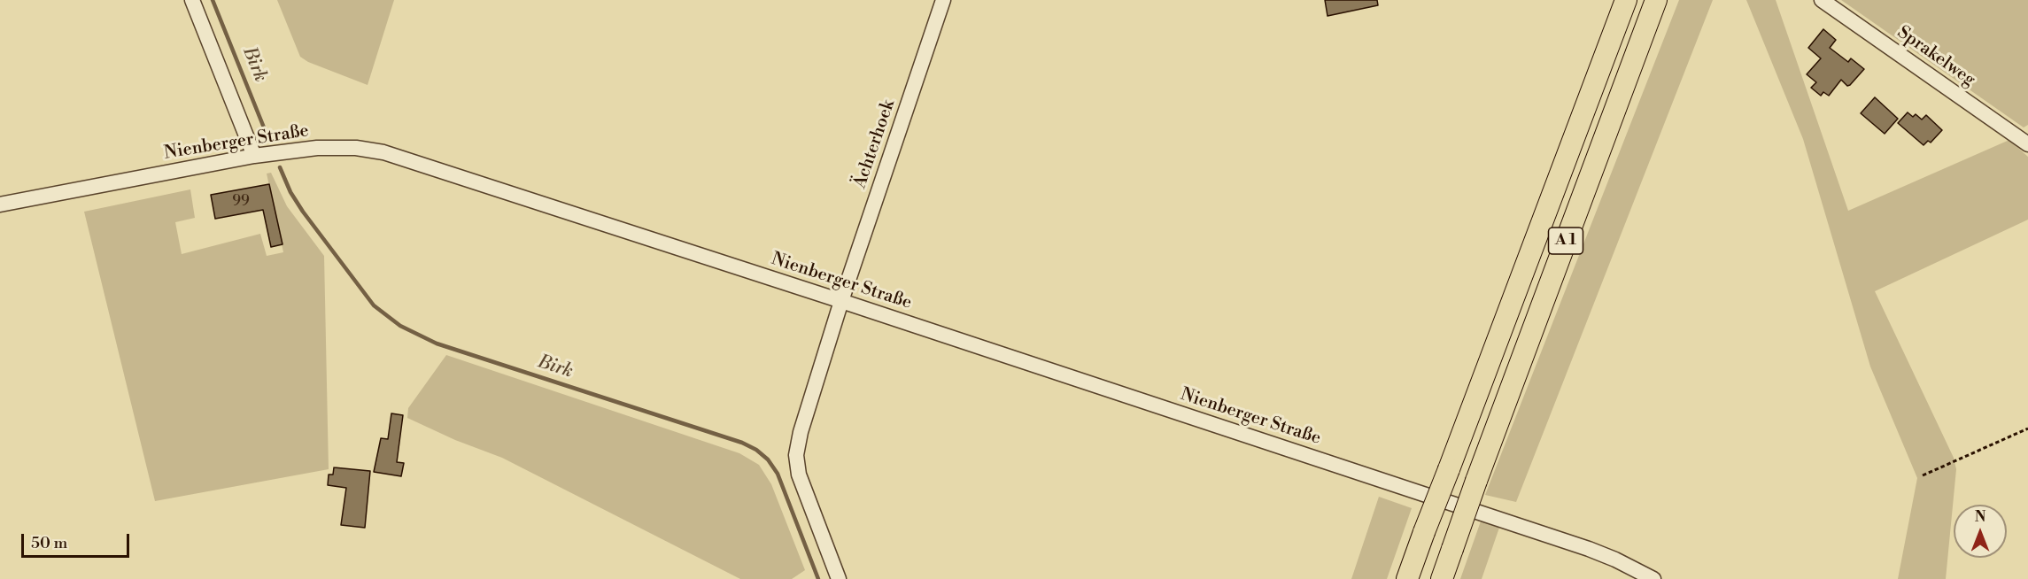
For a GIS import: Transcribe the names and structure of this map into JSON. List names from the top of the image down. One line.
{"streets":{"highway":["A 1"],"street":["Sprakelweg","Nienberger Straße","Ächterhoek"]},"crossings":[["Nienberger Straße","Ächterhoek"]],"water":["Birk"],"house_numbers":["99"],"scale_bar":"50 m","north":"top"}
